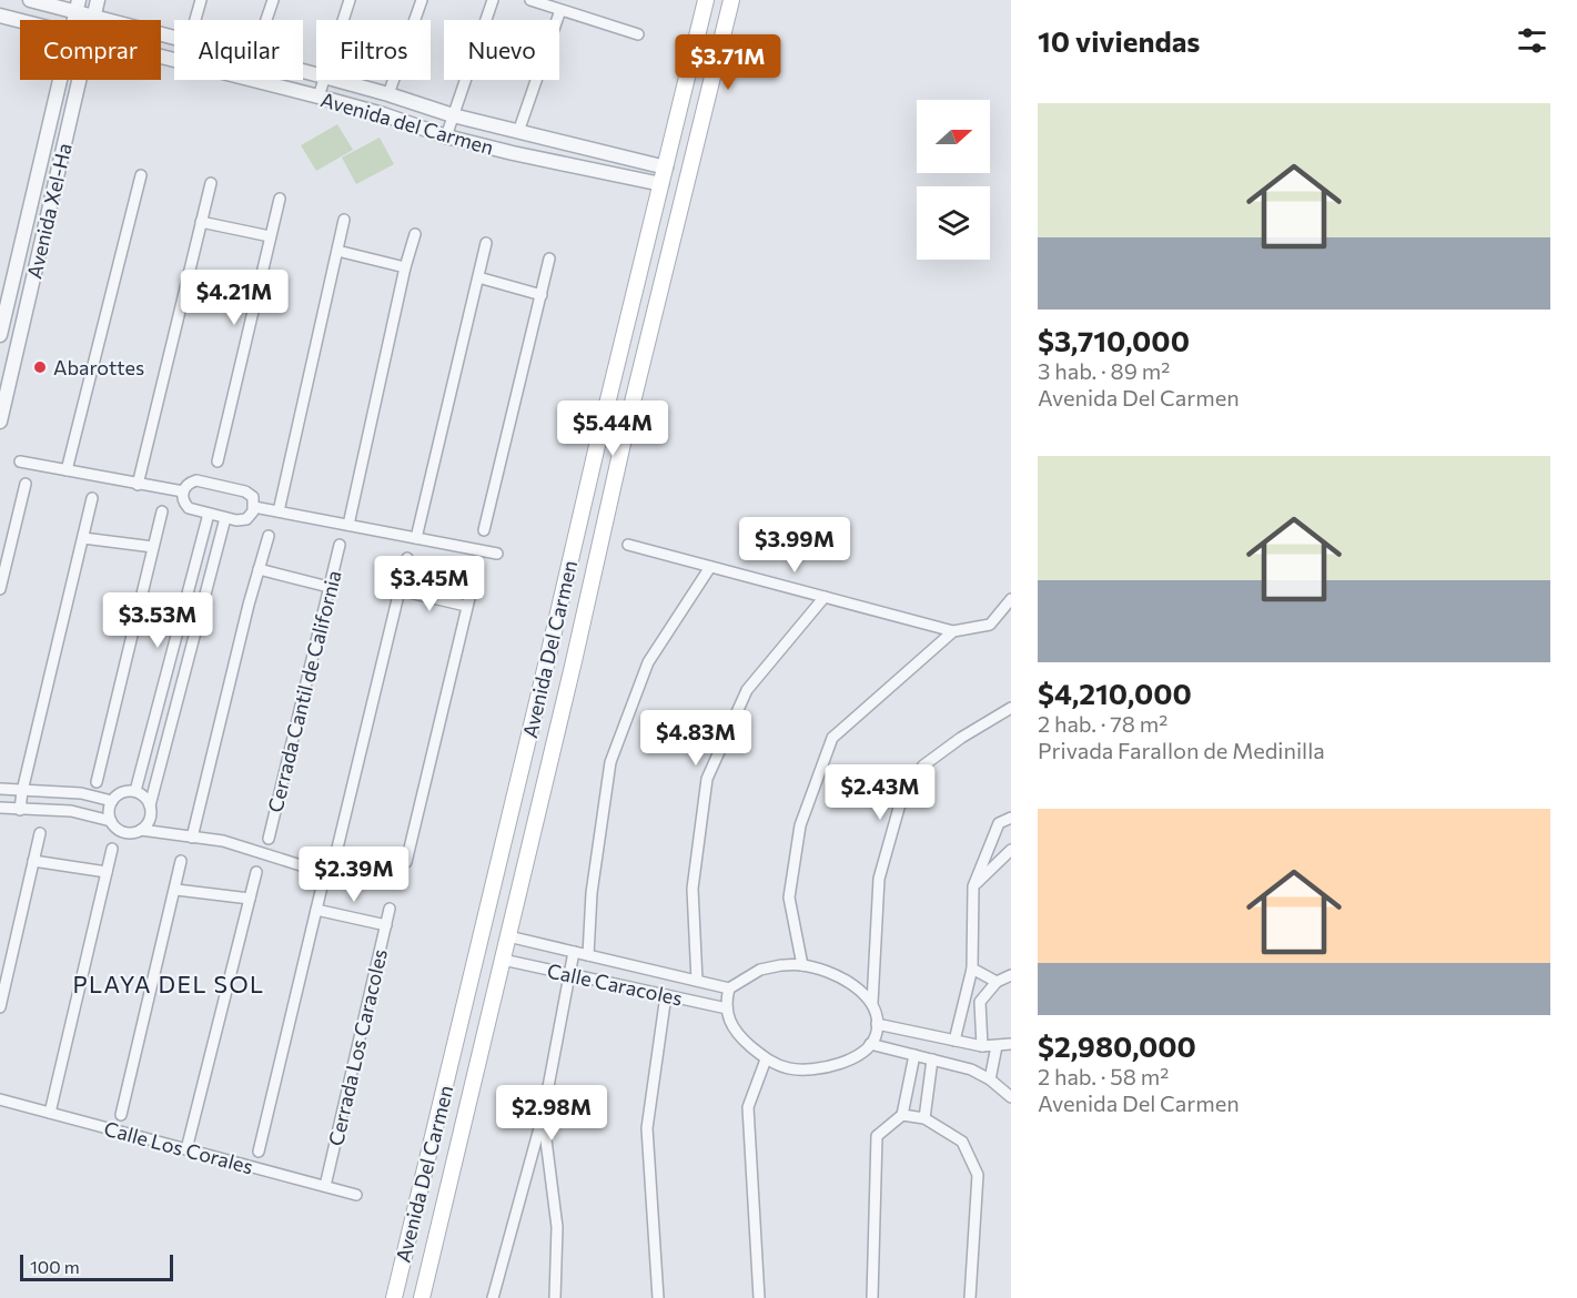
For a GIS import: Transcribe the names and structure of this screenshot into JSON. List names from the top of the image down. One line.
{"streets":{"main road":["Avenida Del Carmen"],"street":["Avenida del Carmen","Avenida Xel-Ha","Cerrada Cantil de California","Calle Caracoles","Cerrada Los Caracoles","Calle Los Corales"]},"crossings":[["Avenida del Carmen","Avenida Xel-Ha"],["Avenida del Carmen","Avenida Del Carmen"],["Avenida Del Carmen","Calle Caracoles"],["Cerrada Los Caracoles","Calle Los Corales"]],"districts":["PLAYA DEL SOL"],"places":["Abarottes"],"scale_bar":"100 m","north":"right","page":{"heading":"10 viviendas","chip":["Comprar","Alquilar","Filtros","Nuevo"],"price":["$3.71M","$4.21M","$5.44M","$3.99M","$3.45M","$3.53M","$4.83M","$2.43M","$2.39M","$2.98M"],"list":[{"name":"$3,710,000","note":"3 hab. · 89 m² · Avenida Del Carmen"},{"name":"$4,210,000","note":"2 hab. · 78 m² · Privada Farallon de Medinilla"},{"name":"$2,980,000","note":"2 hab. · 58 m² · Avenida Del Carmen"}],"scale":"100 m"}}
